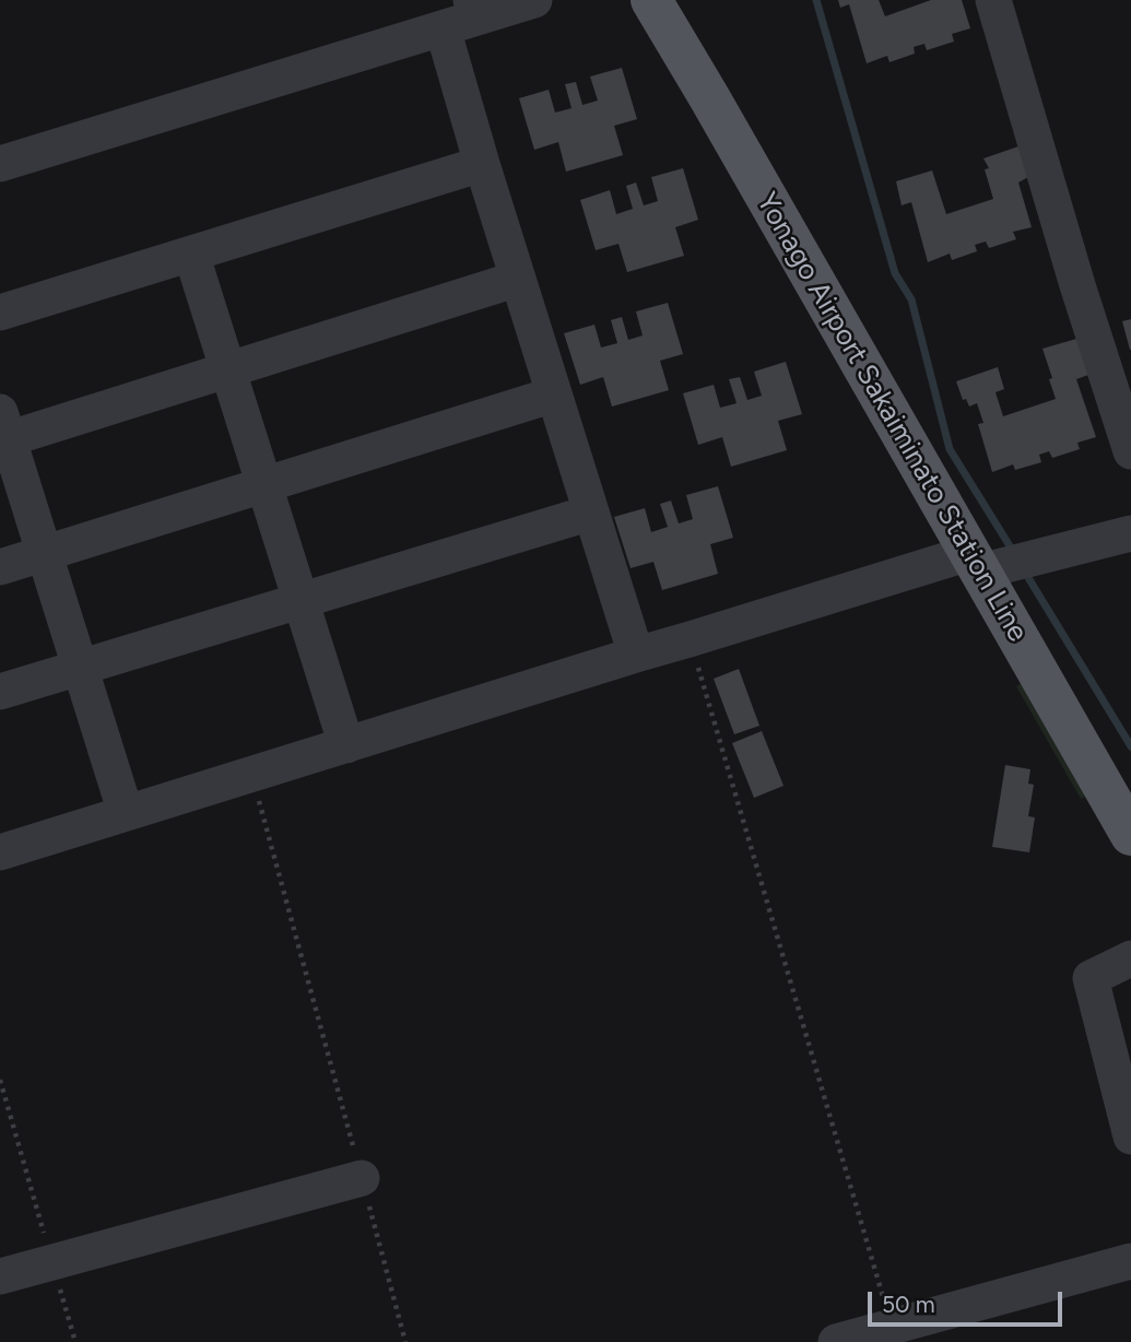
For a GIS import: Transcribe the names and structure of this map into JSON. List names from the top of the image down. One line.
{"streets":{"main road":["Yonago Airport Sakaiminato Station Line"]},"scale_bar":"50 m"}
